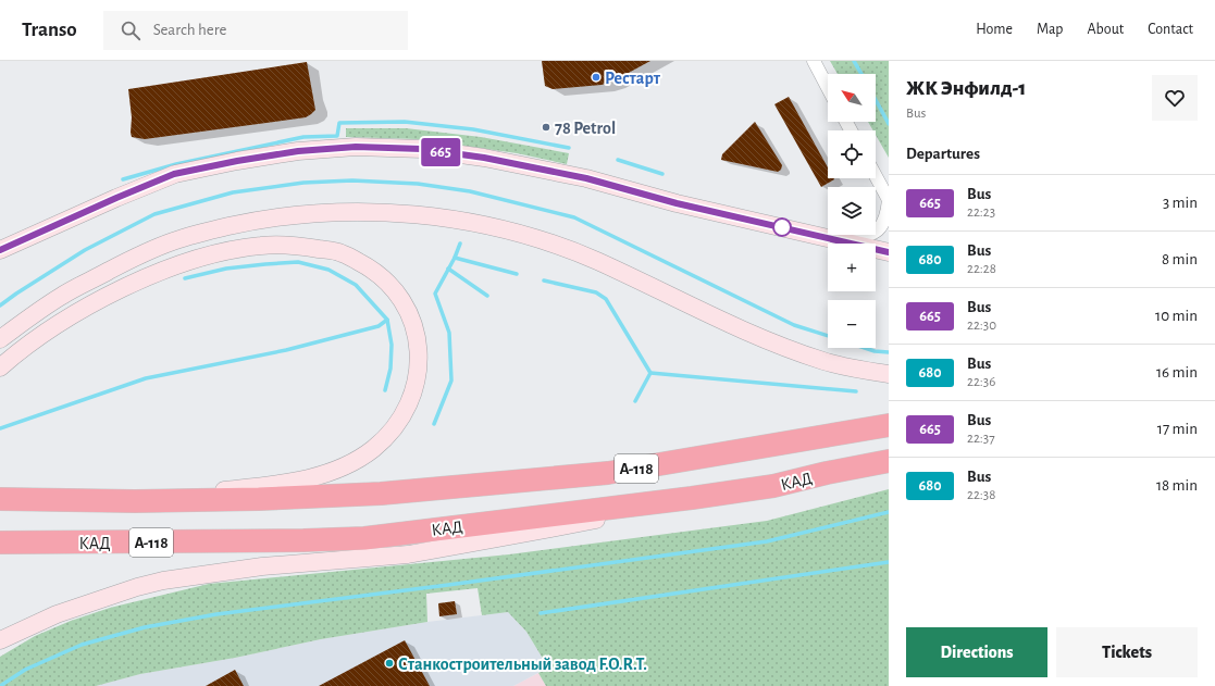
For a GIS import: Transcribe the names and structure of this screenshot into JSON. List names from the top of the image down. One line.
{"streets":{"highway":["А-118","КАД"]},"places":["Рестарт","78 Petrol","Станкостроительный завод F.O.R.T."],"lines":["bus line 665"],"north":"top left","page":{"header":"Transo","search":"Search here","nav":["Home","Map","About","Contact"],"on_map":"665","heading":[["ЖК Энфилд-1","Bus"],"Departures"],"map_buttons":["+","−"],"list":[{"mark":"665","name":"Bus","note":"22:23","value":"3 min"},{"mark":"680","name":"Bus","note":"22:28","value":"8 min"},{"mark":"665","name":"Bus","note":"22:30","value":"10 min"},{"mark":"680","name":"Bus","note":"22:36","value":"16 min"},{"mark":"665","name":"Bus","note":"22:37","value":"17 min"},{"mark":"680","name":"Bus","note":"22:38","value":"18 min"}],"buttons":["Directions","Tickets"]}}
